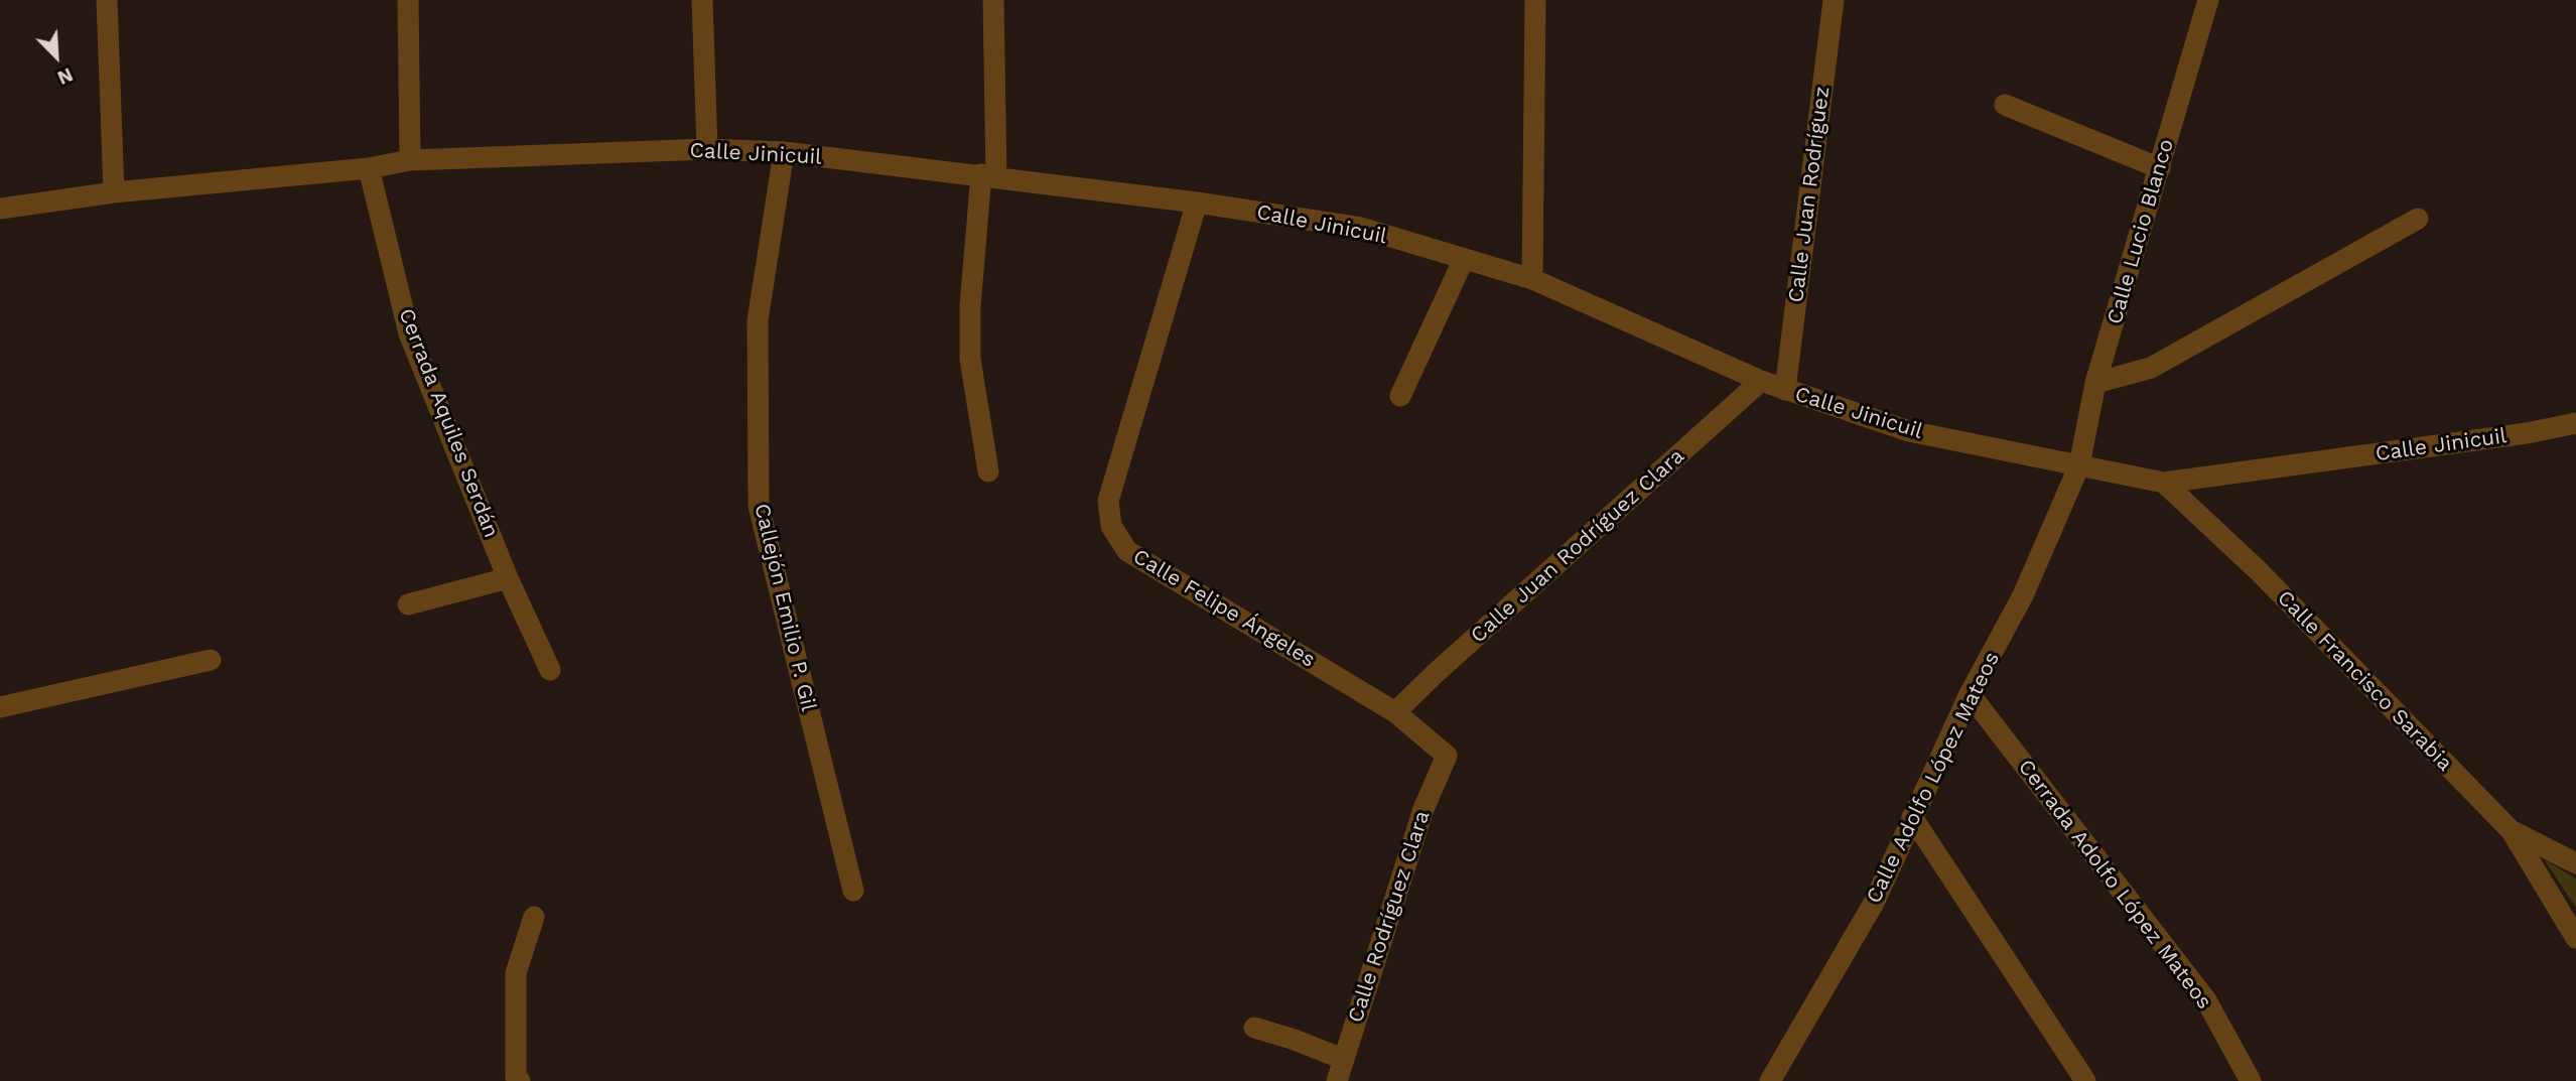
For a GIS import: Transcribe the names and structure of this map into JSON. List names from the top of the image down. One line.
{"streets":{"street":["Calle Jinicuil","Calle Juan Rodríguez","Calle Lucio Blanco","Cerrada Aquiles Serdán","Calle Juan Rodríguez Clara","Callejón Emilio P. Gil","Calle Felipe Ángeles","Calle Francisco Sarabia","Calle Adolfo López Mateos","Cerrada Adolfo López Mateos","Calle Rodríguez Clara"]},"crossings":[["Calle Jinicuil","Calle Juan Rodríguez"],["Calle Jinicuil","Calle Lucio Blanco"],["Calle Jinicuil","Cerrada Aquiles Serdán"],["Calle Jinicuil","Calle Juan Rodríguez Clara"],["Calle Jinicuil","Callejón Emilio P. Gil"],["Calle Jinicuil","Calle Felipe Ángeles"],["Calle Jinicuil","Calle Francisco Sarabia"],["Calle Jinicuil","Calle Adolfo López Mateos"],["Calle Lucio Blanco","Calle Adolfo López Mateos"],["Calle Juan Rodríguez Clara","Calle Felipe Ángeles"],["Calle Felipe Ángeles","Calle Rodríguez Clara"],["Calle Adolfo López Mateos","Cerrada Adolfo López Mateos"]],"north":"bottom right"}
